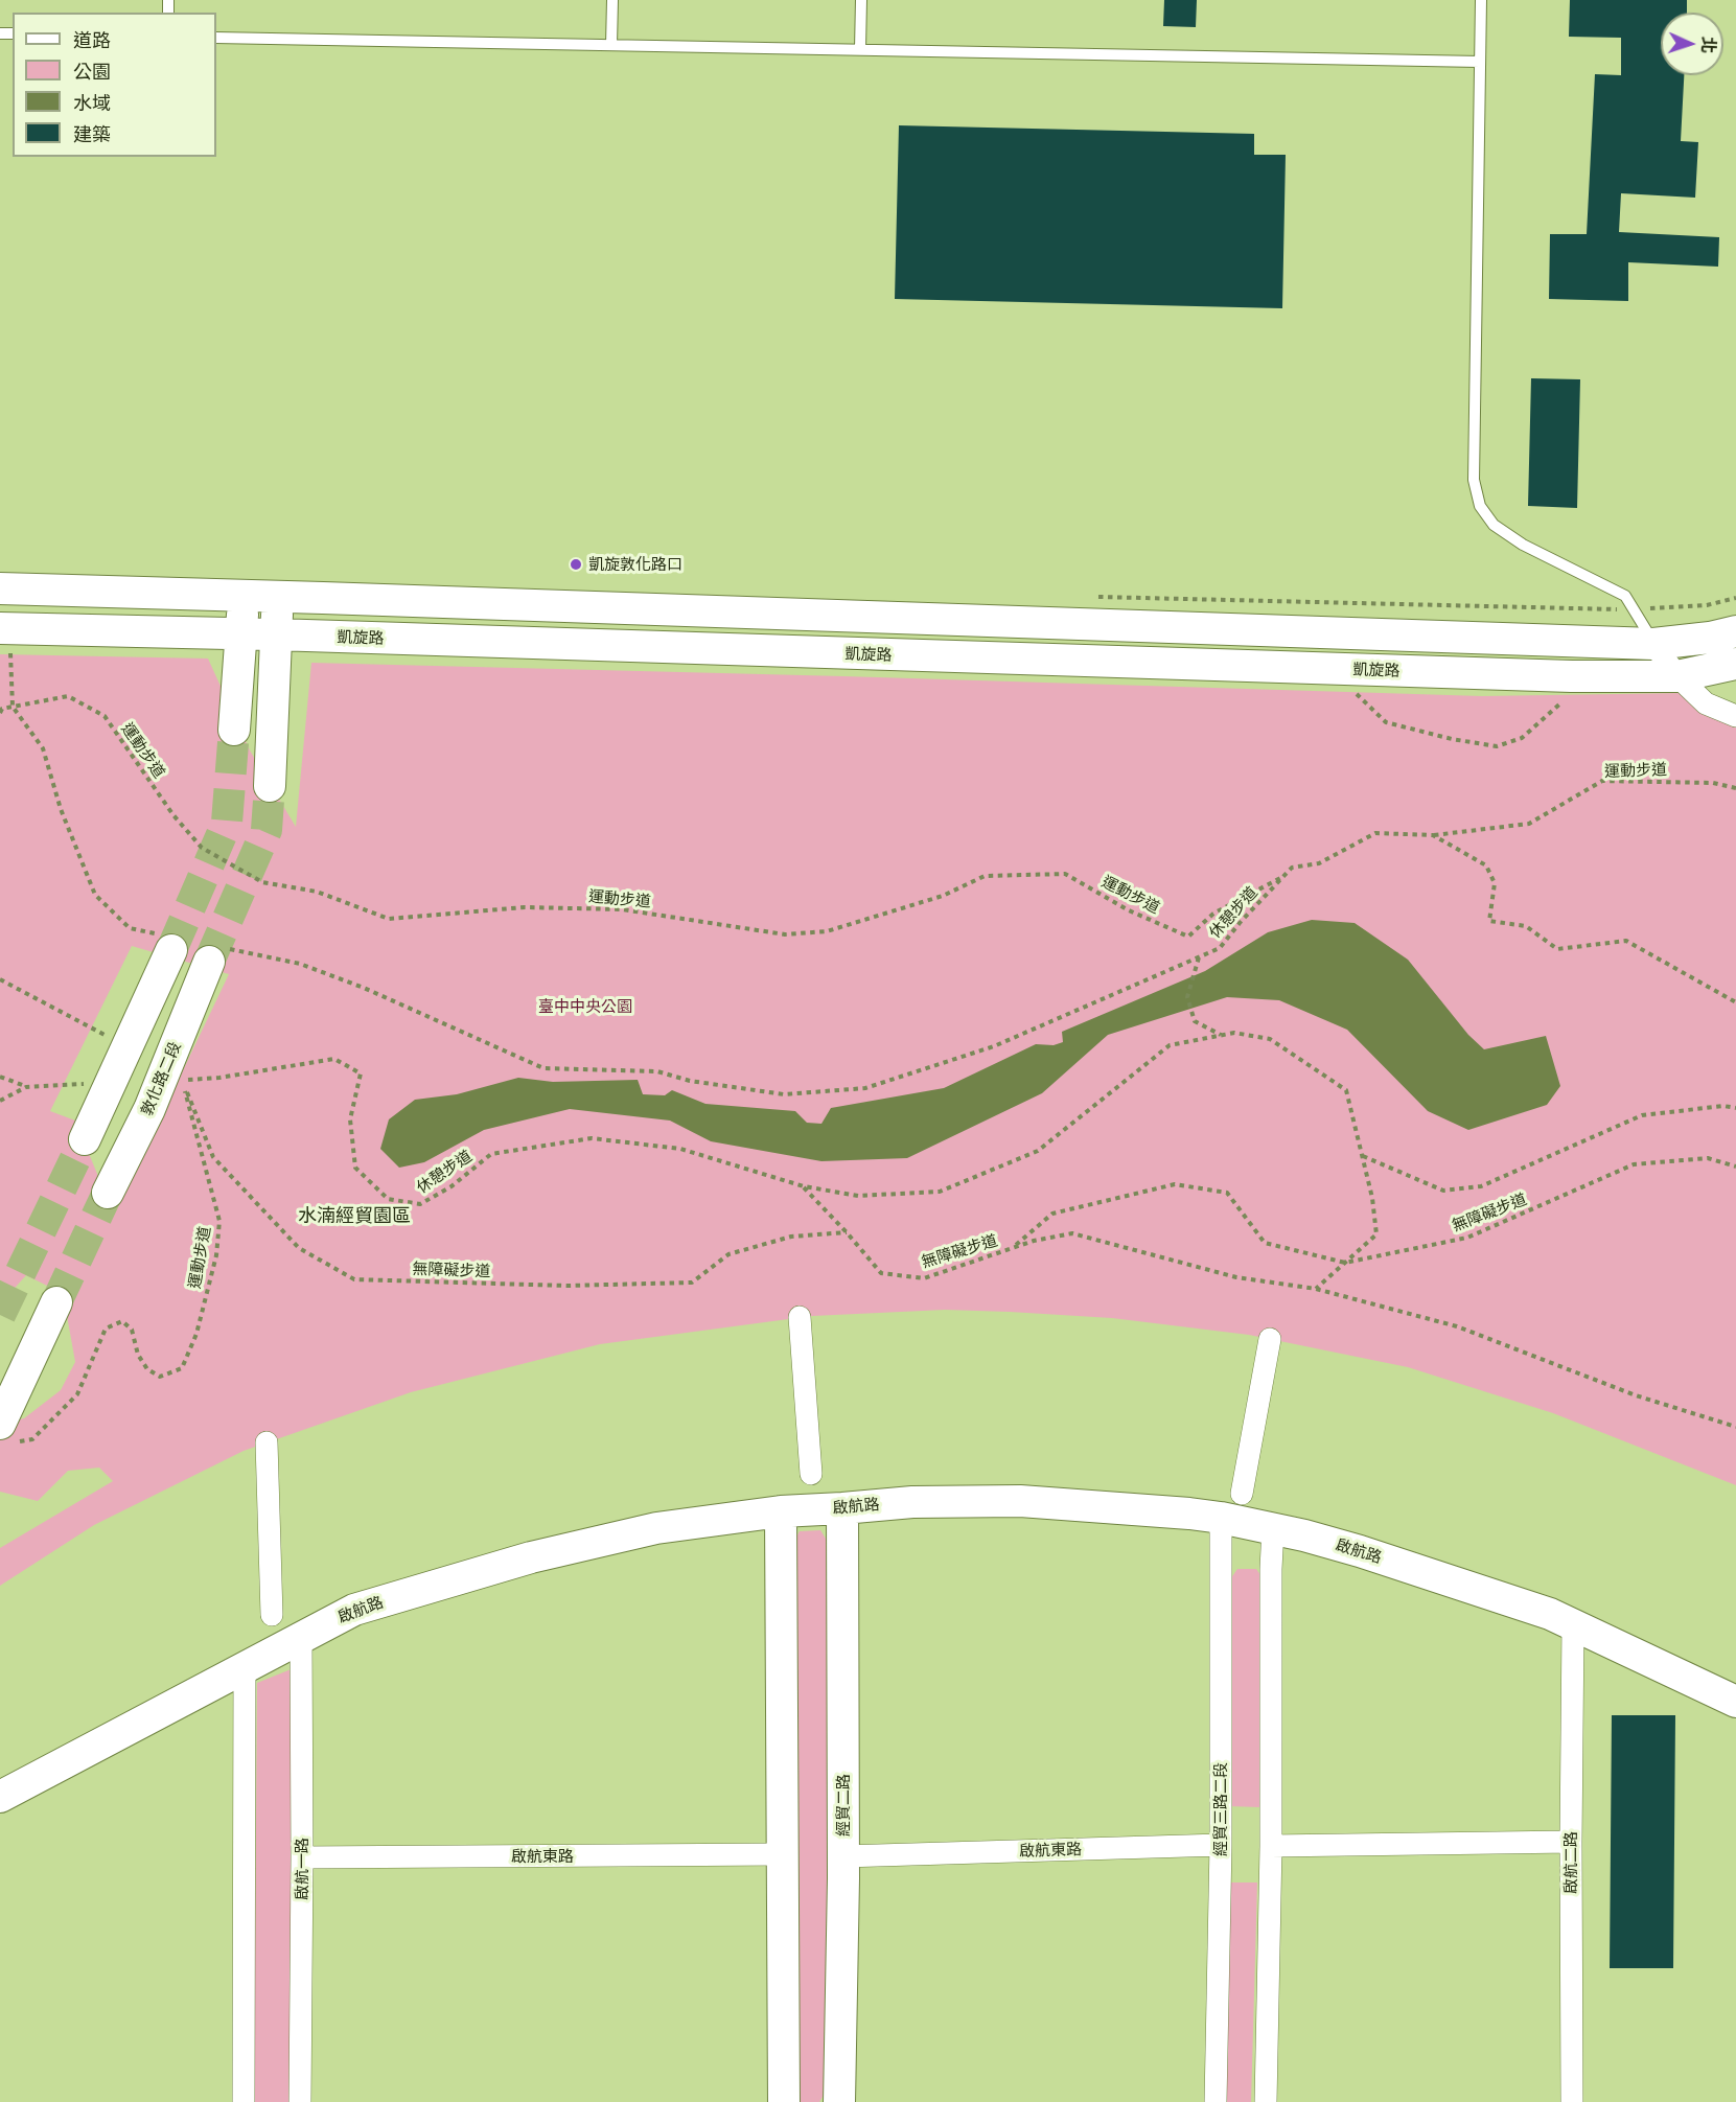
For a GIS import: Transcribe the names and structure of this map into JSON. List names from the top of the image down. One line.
{"streets":{"street":["凱旋路","敦化路二段","啟航路","經貿二路","經貿三路二段","啟航東路","啟航二路","啟航一路"],"path":["運動步道","休憩步道","無障礙步道"]},"crossings":[["運動步道","休憩步道"],["運動步道","敦化路二段"],["運動步道","無障礙步道"],["休憩步道","敦化路二段"],["休憩步道","無障礙步道"],["敦化路二段","無障礙步道"],["啟航路","經貿二路"],["啟航路","經貿三路二段"],["啟航路","啟航二路"],["啟航路","啟航一路"],["經貿二路","啟航東路"],["經貿三路二段","啟航東路"],["啟航東路","啟航一路"]],"districts":["水湳經貿園區"],"parks":["臺中中央公園"],"places":["凱旋敦化路口"],"legend":["道路","公園","水域","建築"],"north":"right"}
